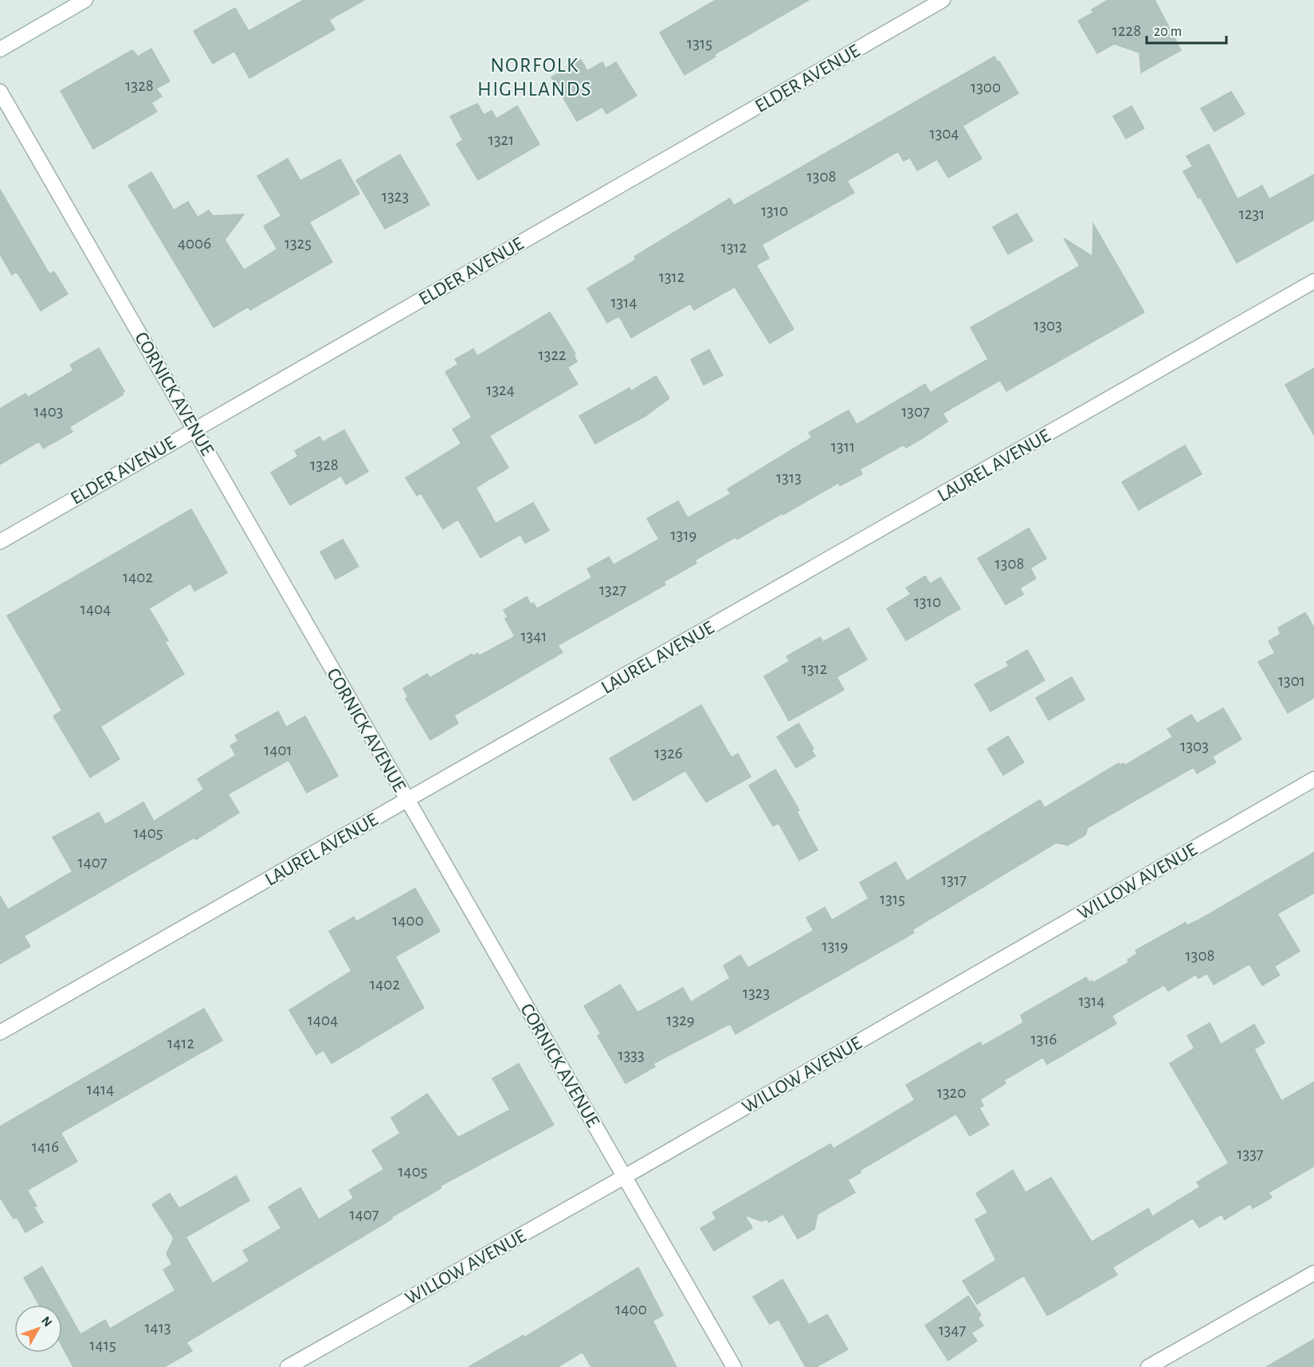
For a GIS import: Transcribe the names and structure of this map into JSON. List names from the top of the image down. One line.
{"streets":{"street":["ELDER AVENUE","CORNICK AVENUE","LAUREL AVENUE","WILLOW AVENUE"]},"crossings":[["ELDER AVENUE","CORNICK AVENUE"],["CORNICK AVENUE","LAUREL AVENUE"],["CORNICK AVENUE","WILLOW AVENUE"]],"districts":["NORFOLK HIGHLANDS"],"house_numbers":["1228","1315","1328","1300","1304","1321","1308","1323","1310","1231","4006","1325","1312","1312","1314","1303","1322","1324","1403","1307","1311","1328","1313","1319","1308","1402","1327","1310","1404","1341","1312","1301","1303","1401","1326","1405","1407","1317","1315","1400","1319","1308","1402","1323","1314","1404","1329","1316","1412","1333","1414","1320","1416","1337","1405","1407","1400","1413","1347","1415"],"scale_bar":"20 m","north":"top right"}
